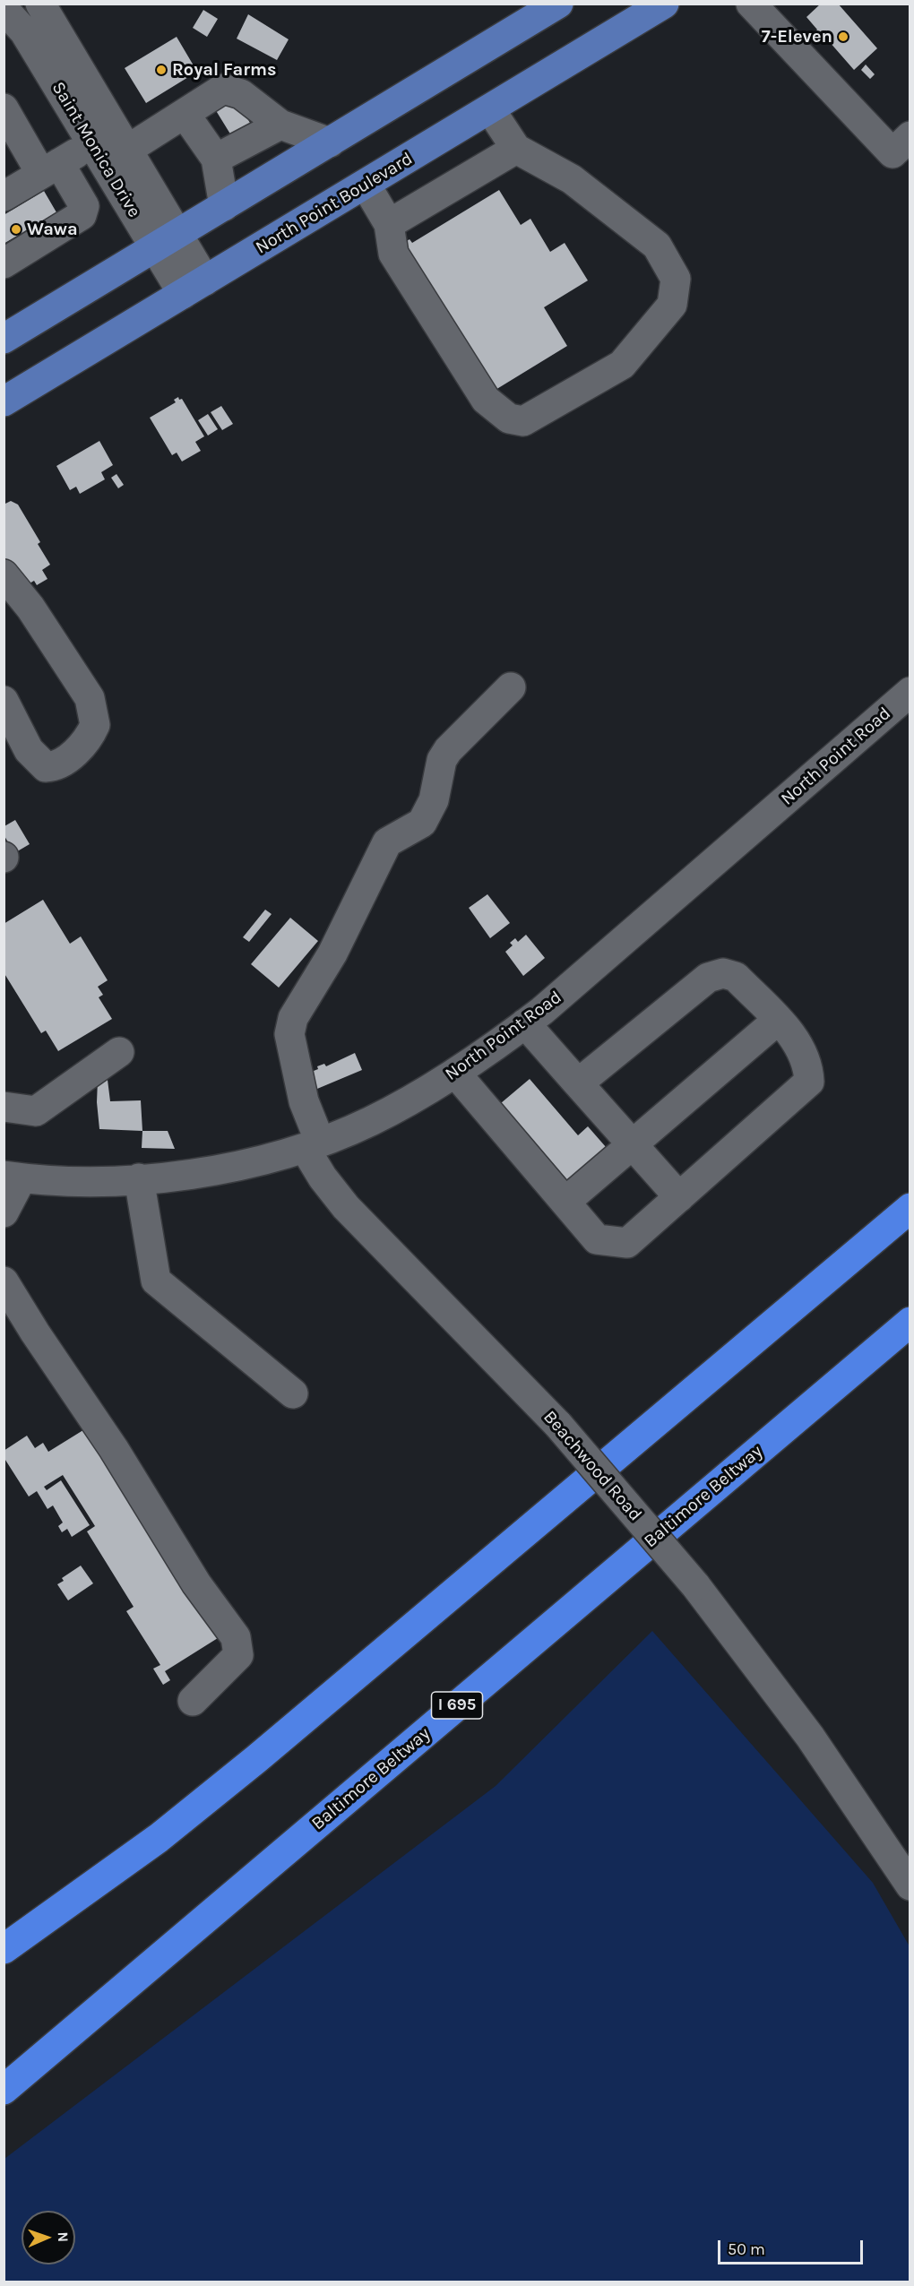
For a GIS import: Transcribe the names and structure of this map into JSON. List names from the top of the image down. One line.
{"streets":{"highway":["Baltimore Beltway","I 695"],"main road":["North Point Boulevard"],"street":["Saint Monica Drive","North Point Road","Beachwood Road"]},"crossings":[["Saint Monica Drive","North Point Boulevard"],["North Point Road","Beachwood Road"]],"places":["7-Eleven","Royal Farms","Wawa"],"scale_bar":"50 m","north":"right"}
